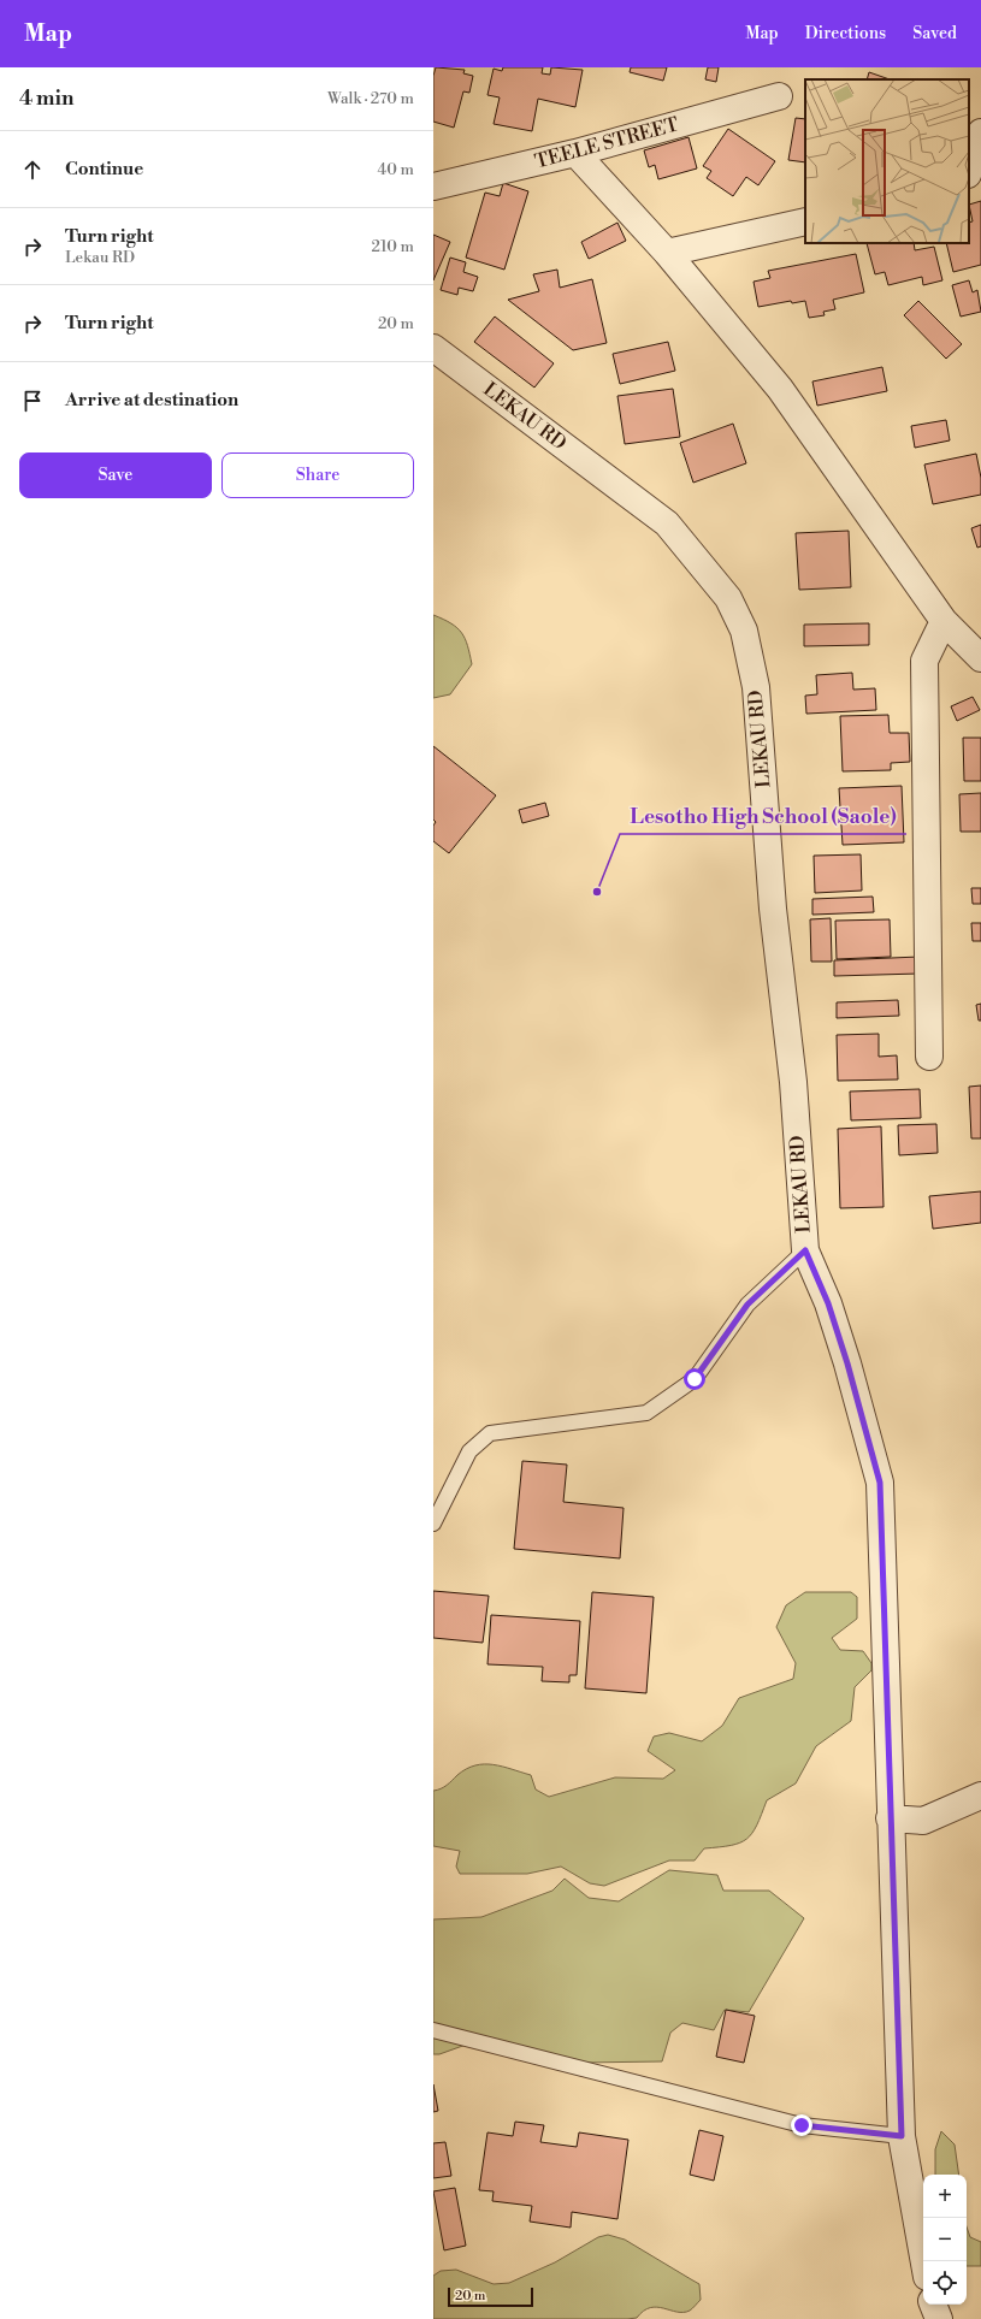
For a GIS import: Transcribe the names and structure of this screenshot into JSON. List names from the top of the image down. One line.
{"streets":{"street":["TEELE STREET","LEKAU RD"]},"places":["Lesotho High School (Saole)"],"scale_bar":"20 m","page":{"header":"Map","nav":["Map","Directions","Saved"],"heading":["4 min","Walk · 270 m"],"list":[["Continue","40 m"],["Turn right","Lekau RD","210 m"],["Turn right","20 m"],"Arrive at destination"],"buttons":["Save","Share"],"map_buttons":["+","−"],"scale":"20 m"}}
